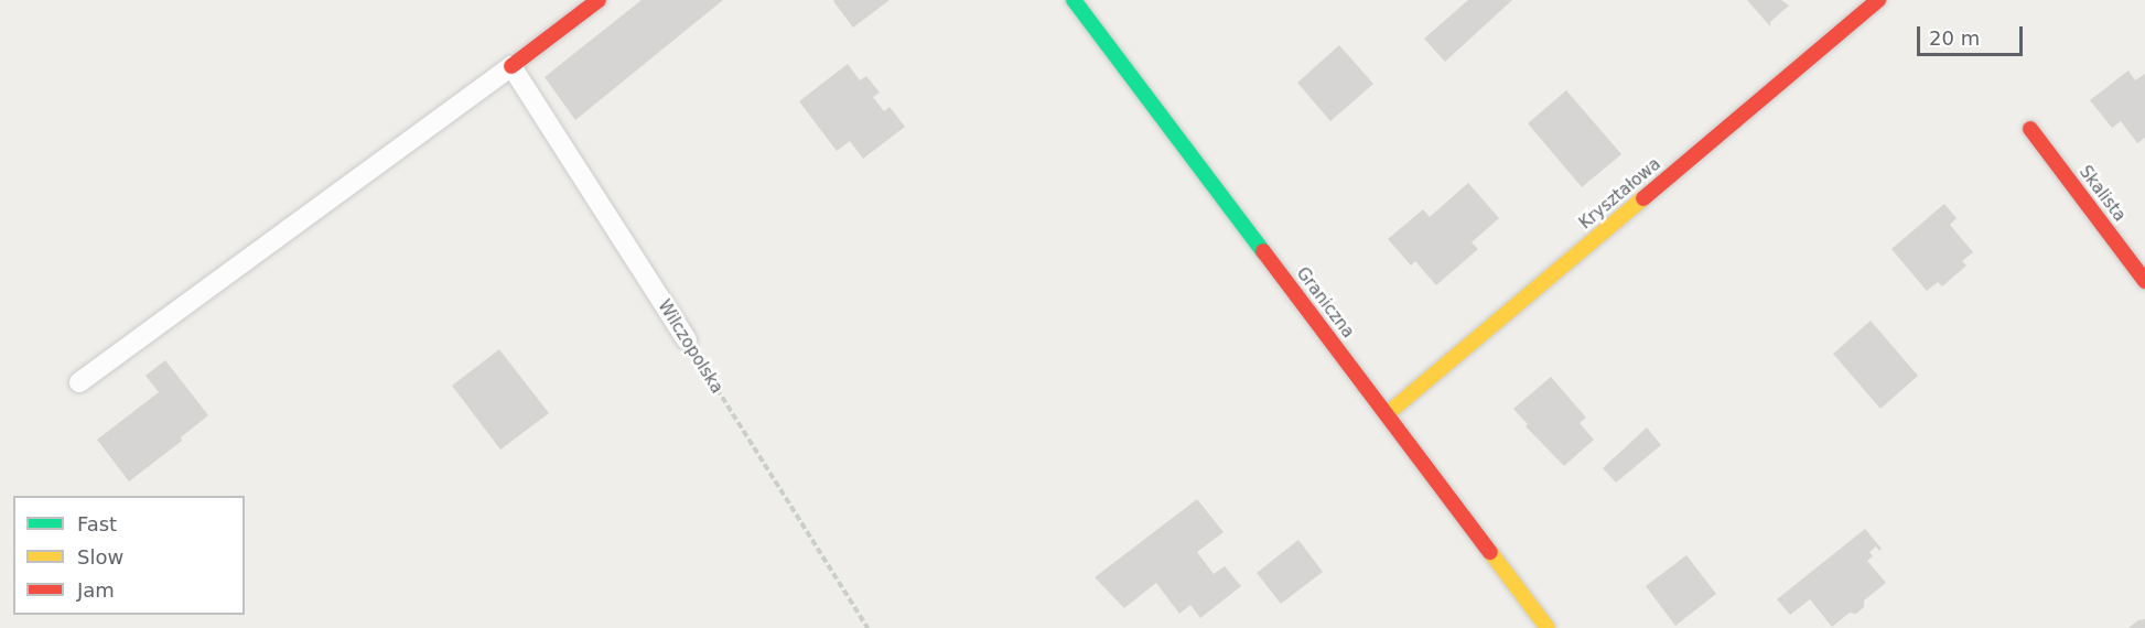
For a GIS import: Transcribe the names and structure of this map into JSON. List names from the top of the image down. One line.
{"streets":{"street":["Kryształowa","Skalista","Graniczna"],"lane":["Wilczopolska"]},"crossings":[["Kryształowa","Graniczna"]],"legend":["Fast","Slow","Jam"],"scale_bar":"20 m"}
